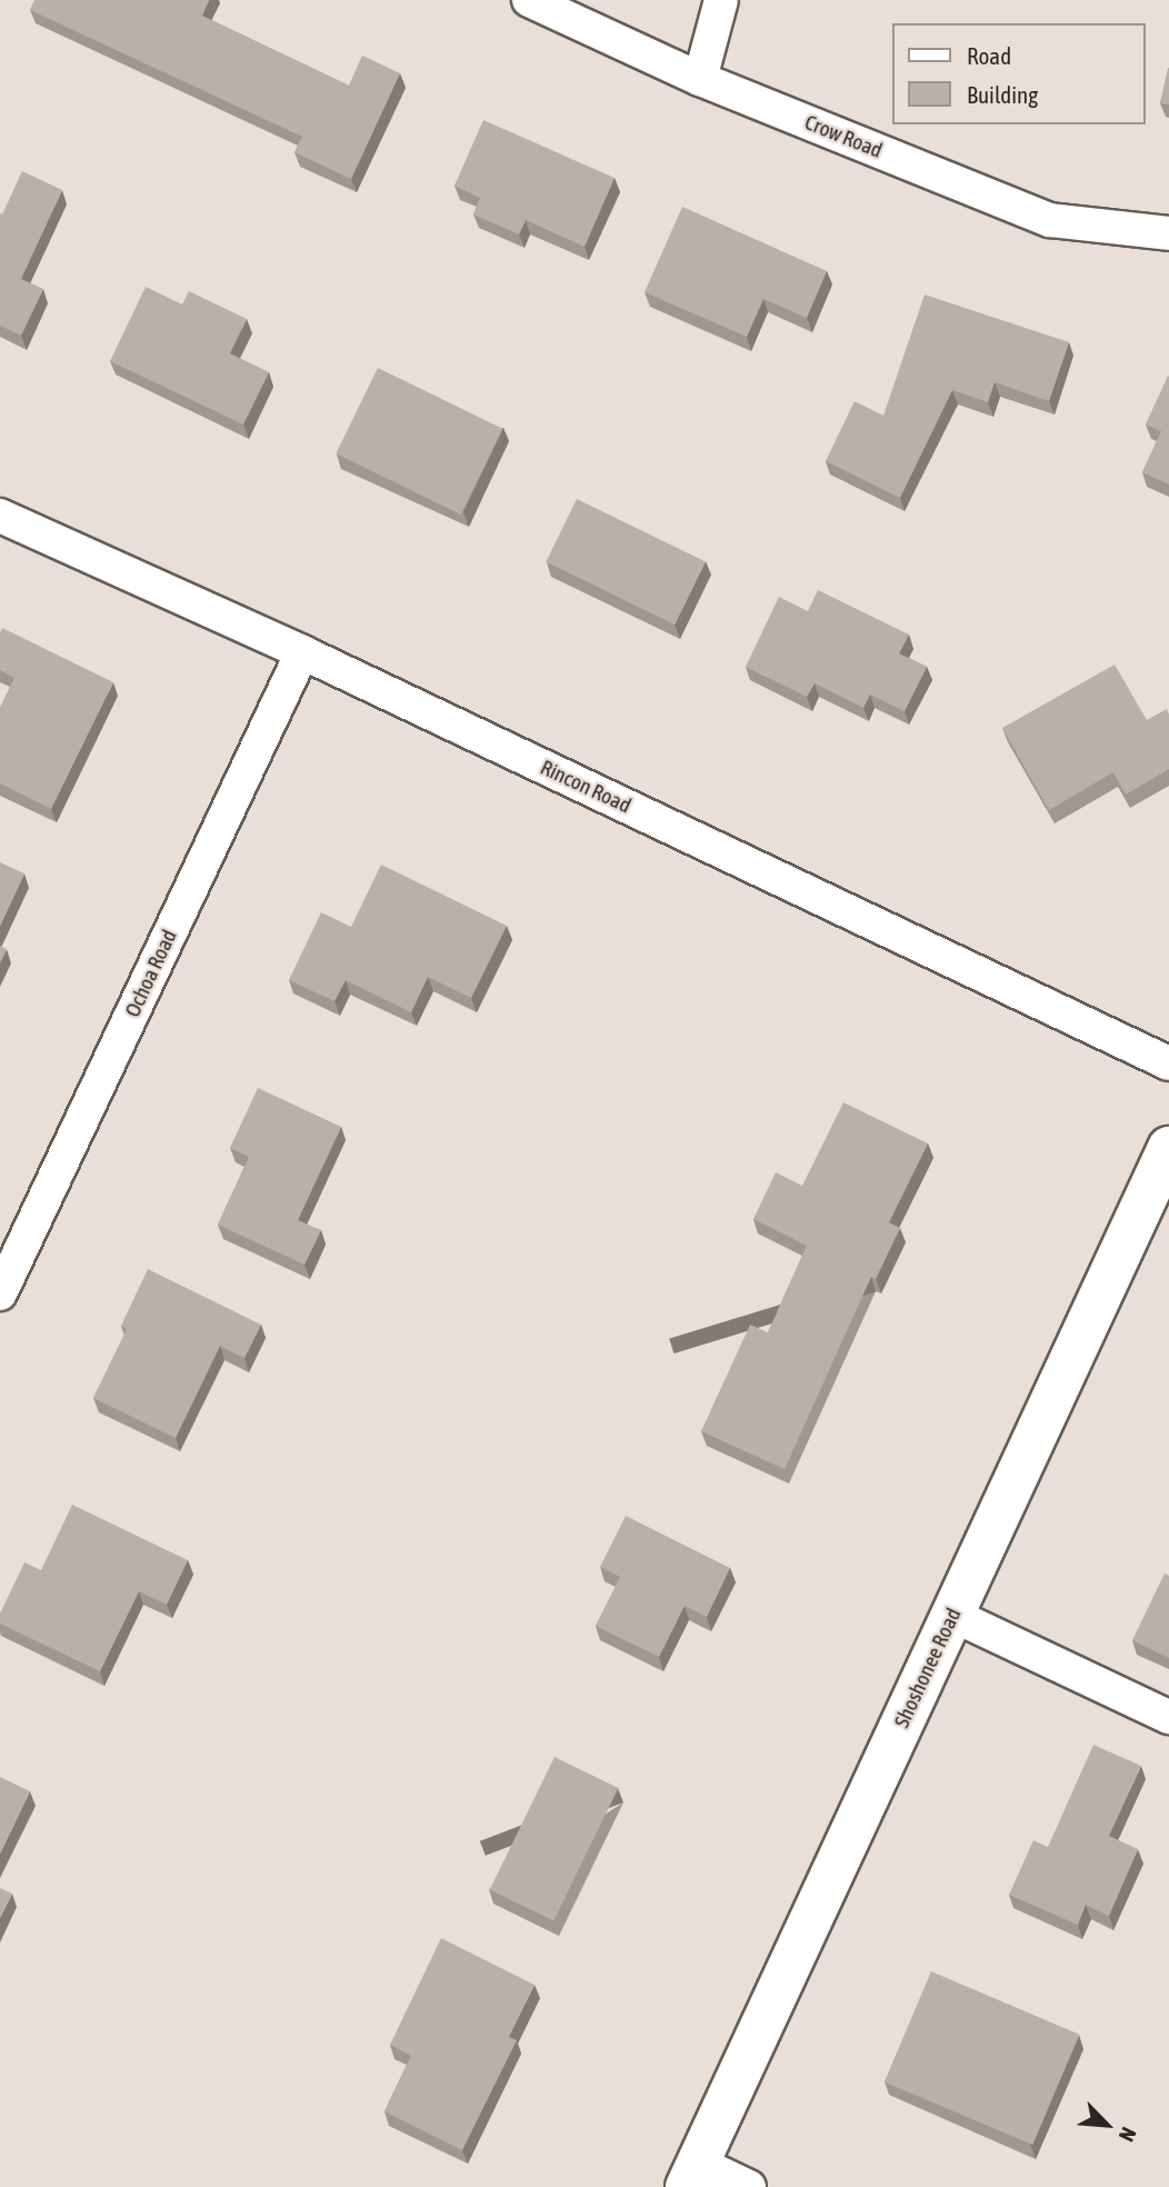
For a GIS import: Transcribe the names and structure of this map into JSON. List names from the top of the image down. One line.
{"streets":{"street":["Crow Road","Rincon Road","Ochoa Road","Shoshonee Road"]},"crossings":[["Rincon Road","Ochoa Road"]],"legend":["Road","Building"],"north":"bottom right"}
